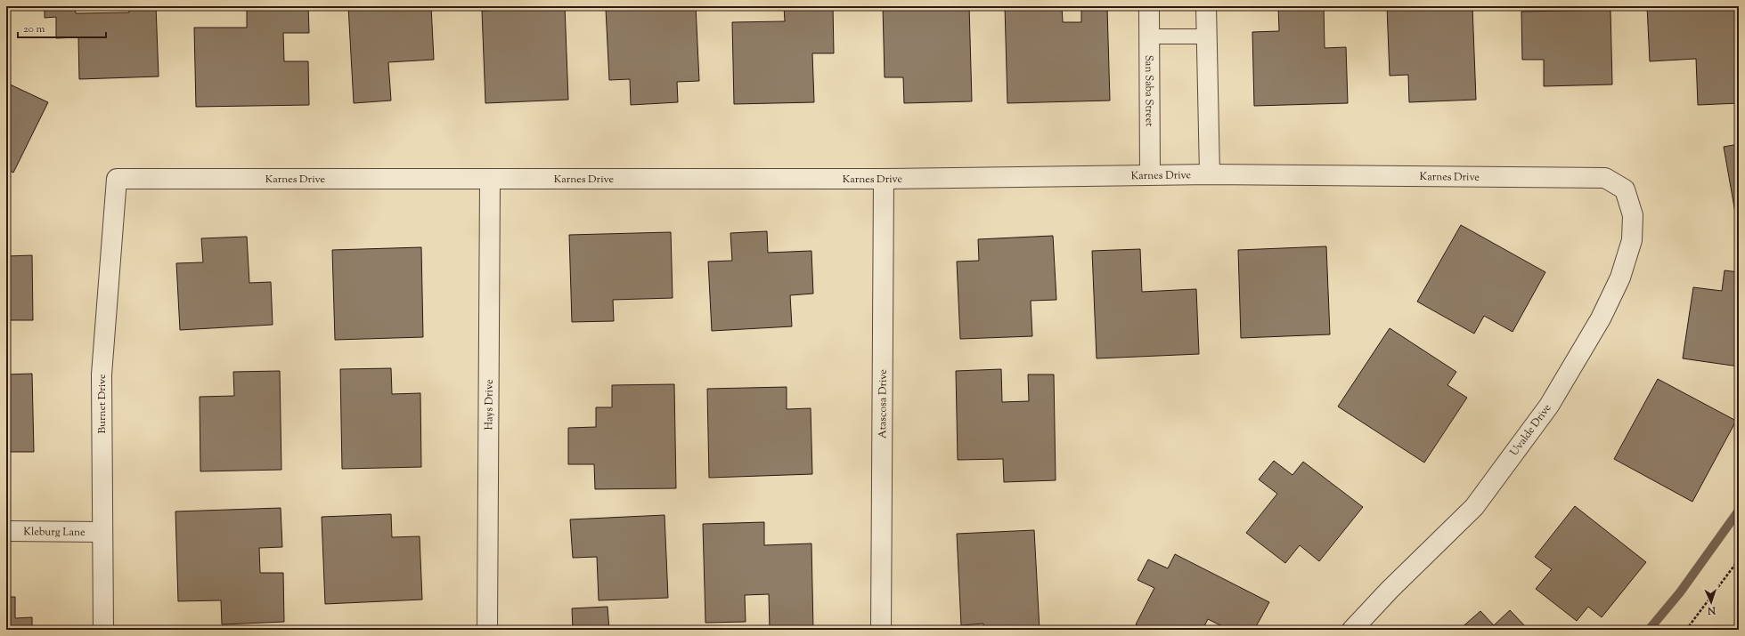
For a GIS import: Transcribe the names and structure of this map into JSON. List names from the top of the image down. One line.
{"streets":{"street":["San Saba Street","Karnes Drive","Burnet Drive","Atascosa Drive","Hays Drive","Uvalde Drive","Kleburg Lane"]},"crossings":[["San Saba Street","Karnes Drive"],["Karnes Drive","Burnet Drive"],["Karnes Drive","Atascosa Drive"],["Karnes Drive","Hays Drive"],["Karnes Drive","Uvalde Drive"],["Burnet Drive","Kleburg Lane"]],"scale_bar":"20 m","north":"bottom"}
